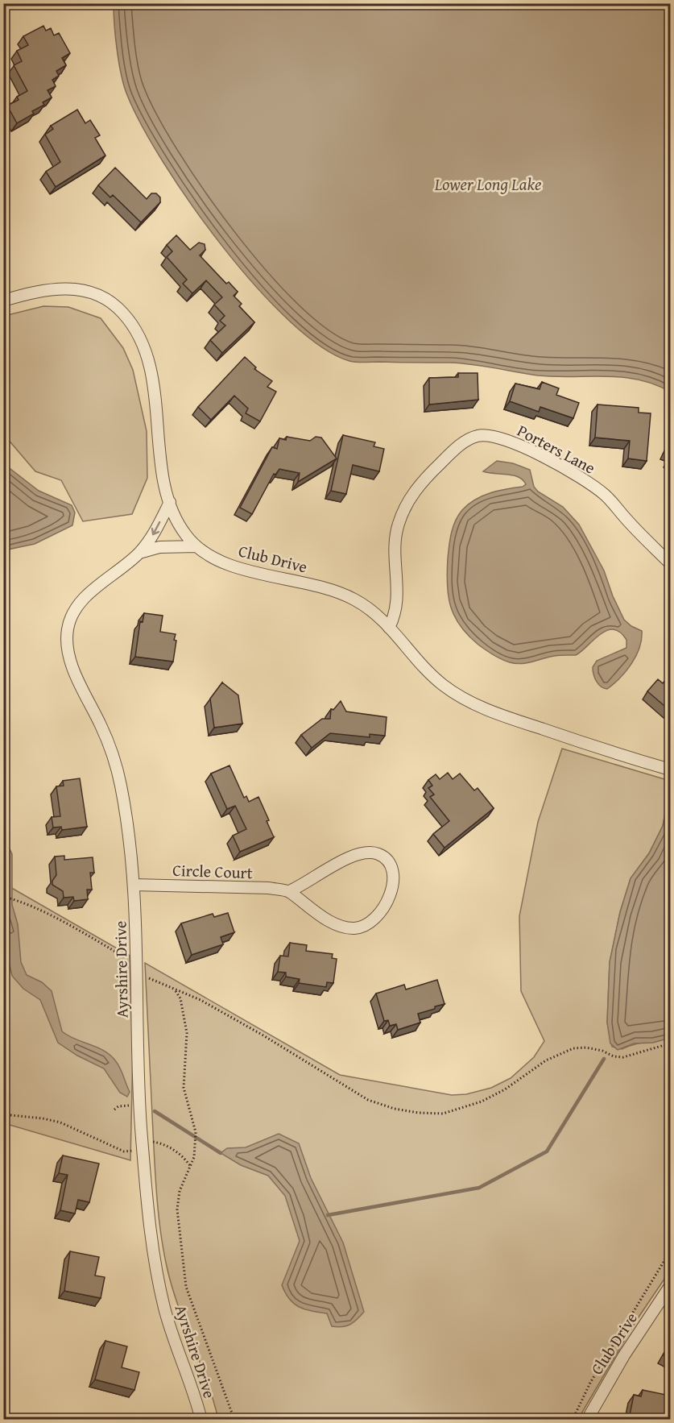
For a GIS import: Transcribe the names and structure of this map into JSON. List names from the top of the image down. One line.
{"streets":{"street":["Porters Lane","Club Drive","Circle Court","Ayrshire Drive"]},"crossings":[["Porters Lane","Club Drive"],["Club Drive","Ayrshire Drive"],["Circle Court","Ayrshire Drive"]],"water":["Lower Long Lake"]}
